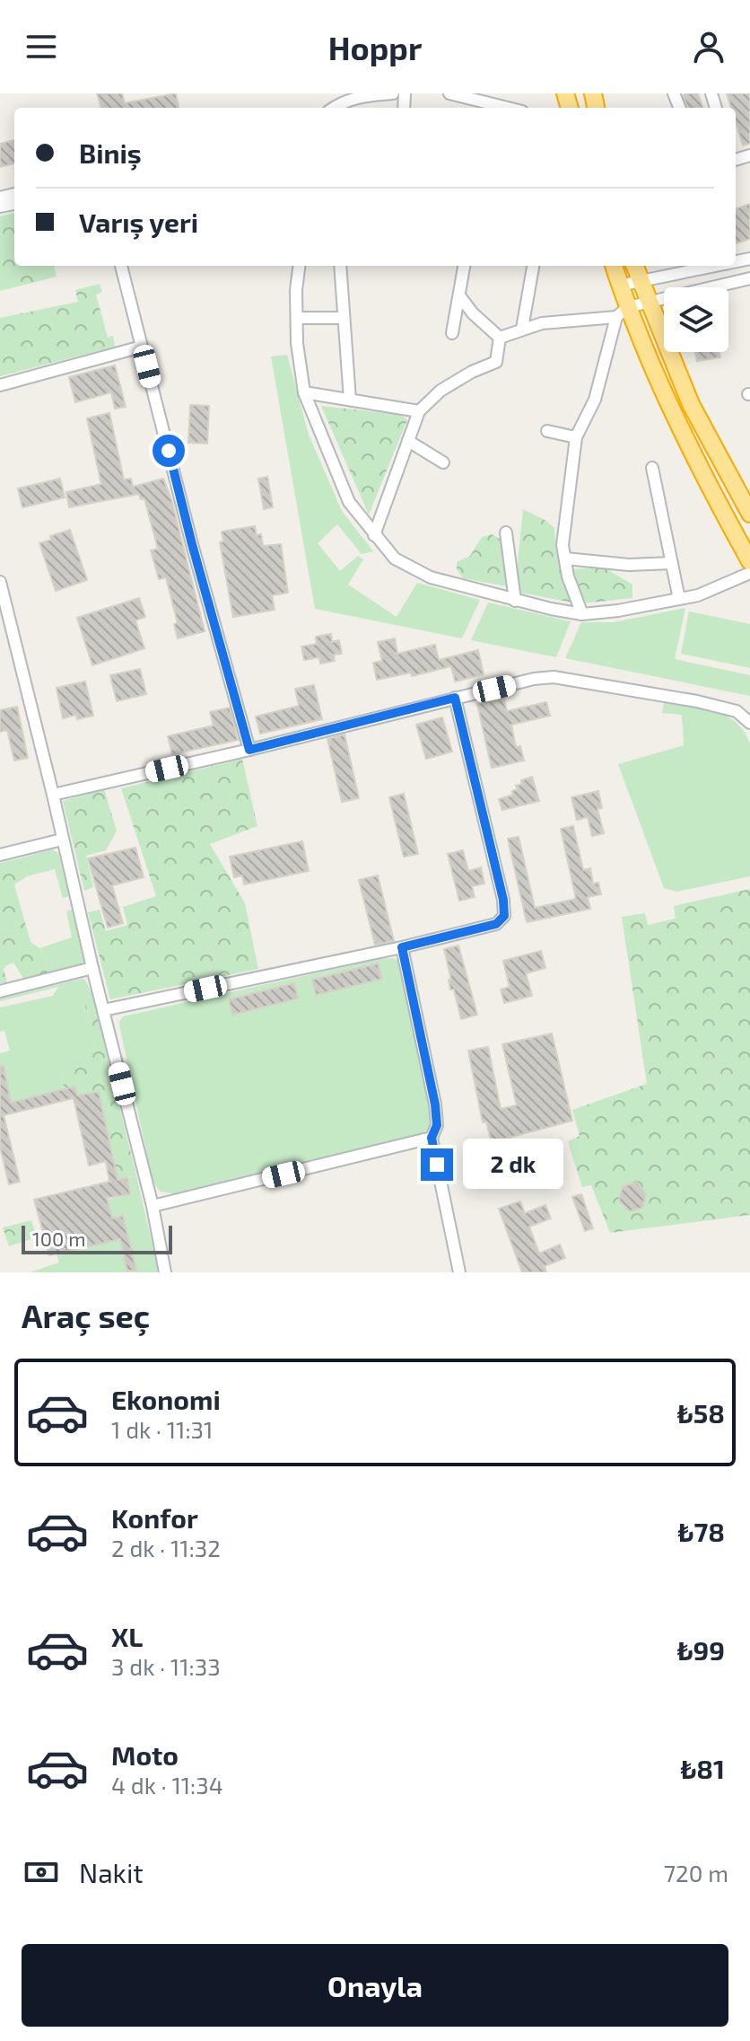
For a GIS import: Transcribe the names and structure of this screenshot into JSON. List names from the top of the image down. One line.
{"scale_bar":"100 m","page":{"header":"Hoppr","banner":["Biniş","Varış yeri"],"bubble":"2 dk","scale":"100 m","heading":"Araç seç","list":[{"name":"Ekonomi","note":"1 dk · 11:31","value":"₺58"},{"name":"Konfor","note":"2 dk · 11:32","value":"₺78"},{"name":"XL","note":"3 dk · 11:33","value":"₺99"},{"name":"Moto","note":"4 dk · 11:34","value":"₺81"}],"pay":["Nakit","720 m"],"buttons":"Onayla"}}
